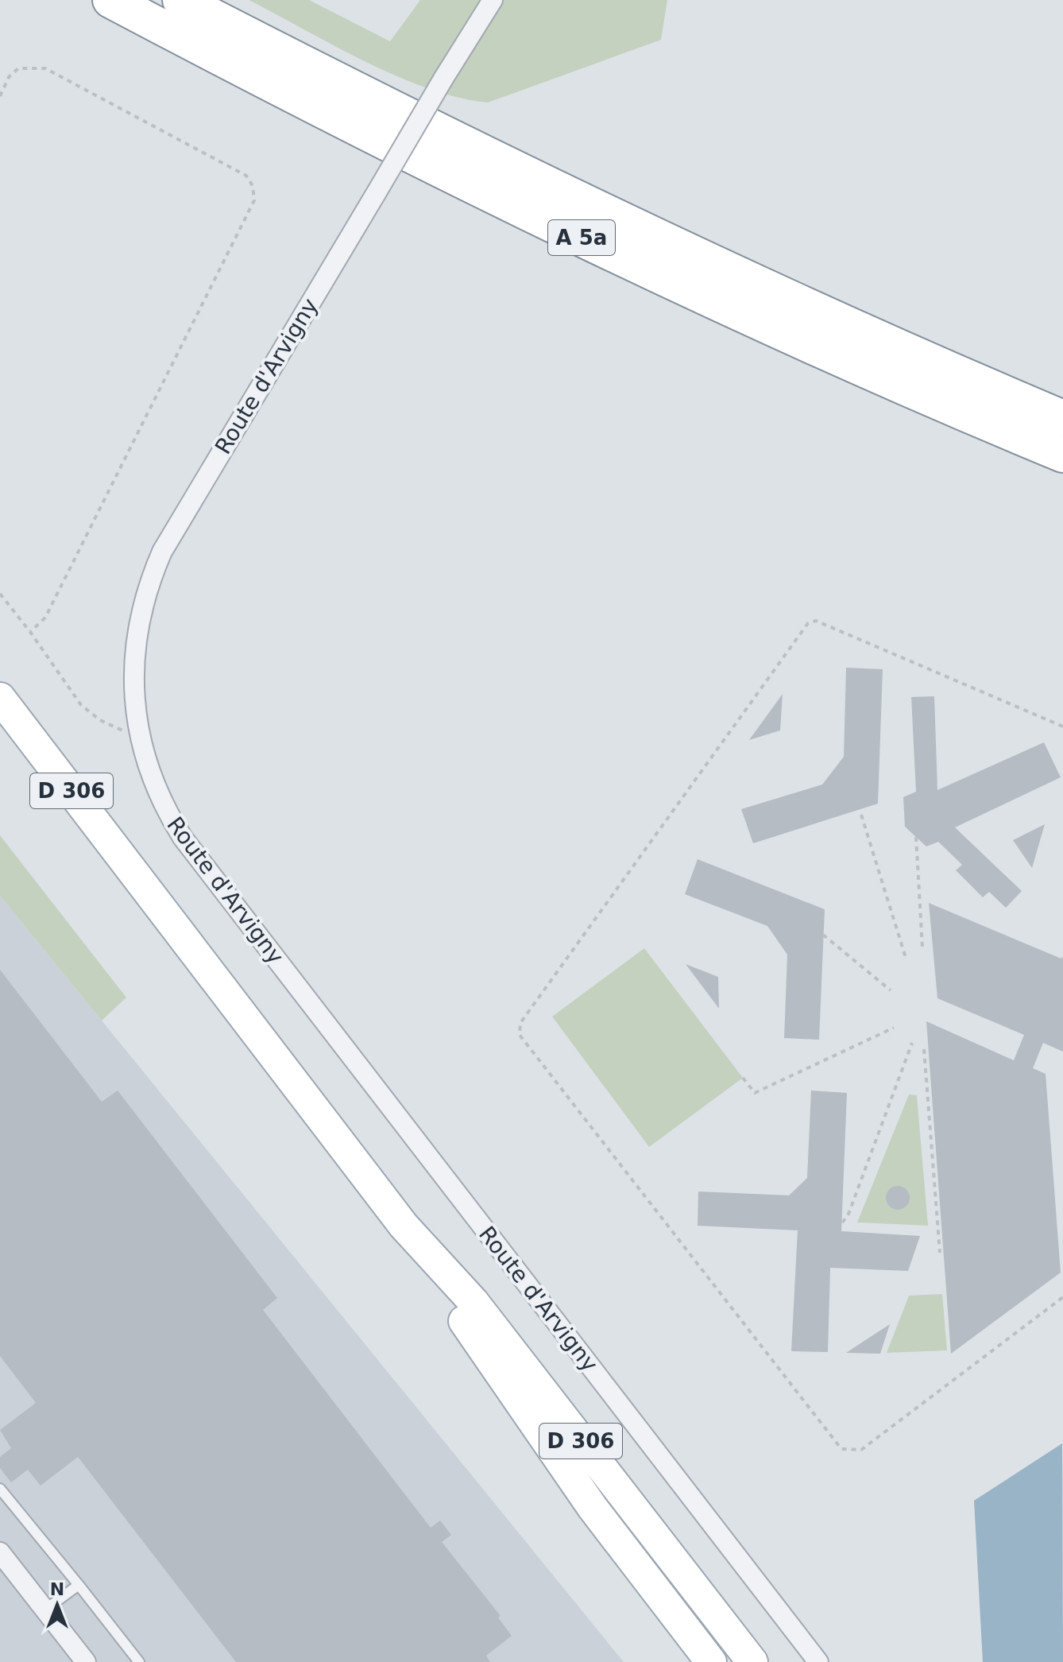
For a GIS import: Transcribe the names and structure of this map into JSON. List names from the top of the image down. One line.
{"streets":{"highway":["A 5a"],"main road":["D 306"],"street":["Route d'Arvigny"]},"north":"top"}
